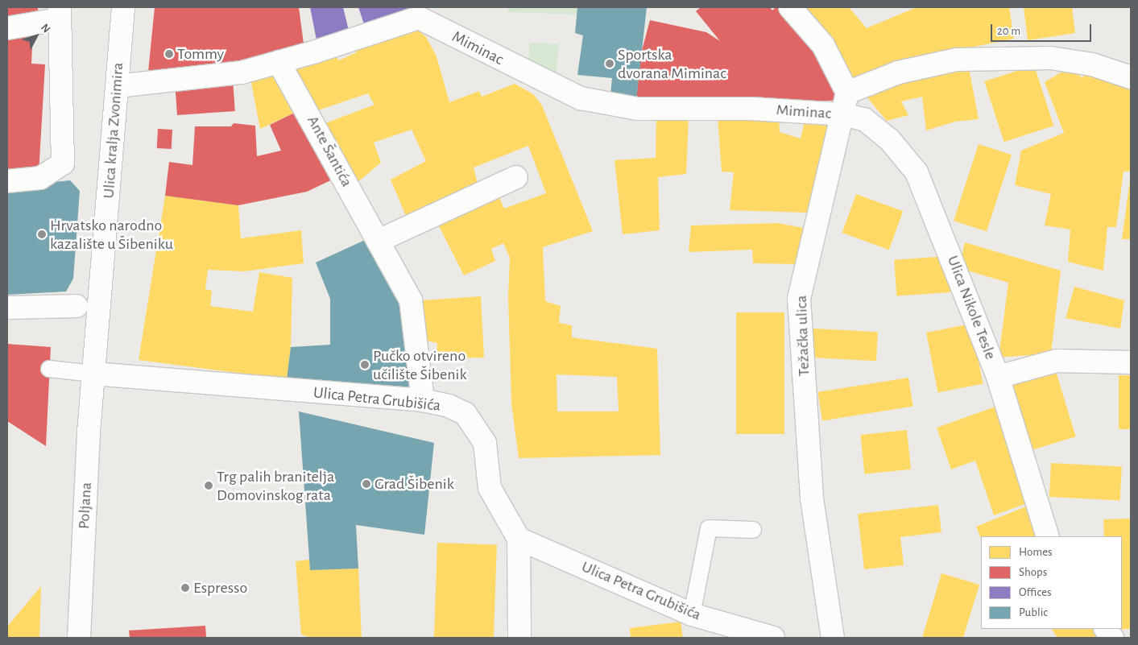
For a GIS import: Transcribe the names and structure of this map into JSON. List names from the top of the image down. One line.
{"streets":{"street":["Miminac","Ulica kralja Zvonimira","Ante Šantića","Ulica Nikole Tesle","Težačka ulica","Ulica Petra Grubišića","Poljana"]},"crossings":[["Miminac","Ulica kralja Zvonimira"],["Miminac","Ante Šantića"],["Miminac","Ulica Nikole Tesle"],["Miminac","Težačka ulica"],["Ulica kralja Zvonimira","Ulica Petra Grubišića"],["Ulica kralja Zvonimira","Poljana"],["Ante Šantića","Ulica Petra Grubišića"],["Ulica Nikole Tesle","Težačka ulica"],["Ulica Petra Grubišića","Poljana"]],"places":["Tommy","Sportska dvorana Miminac","Hrvatsko narodno kazalište u Šibeniku","Pučko otvireno učilište Šibenik","Grad Šibenik","Trg palih branitelja Domovinskog rata","Espresso"],"legend":["Homes","Shops","Offices","Public"],"scale_bar":"20 m","north":"top right"}
